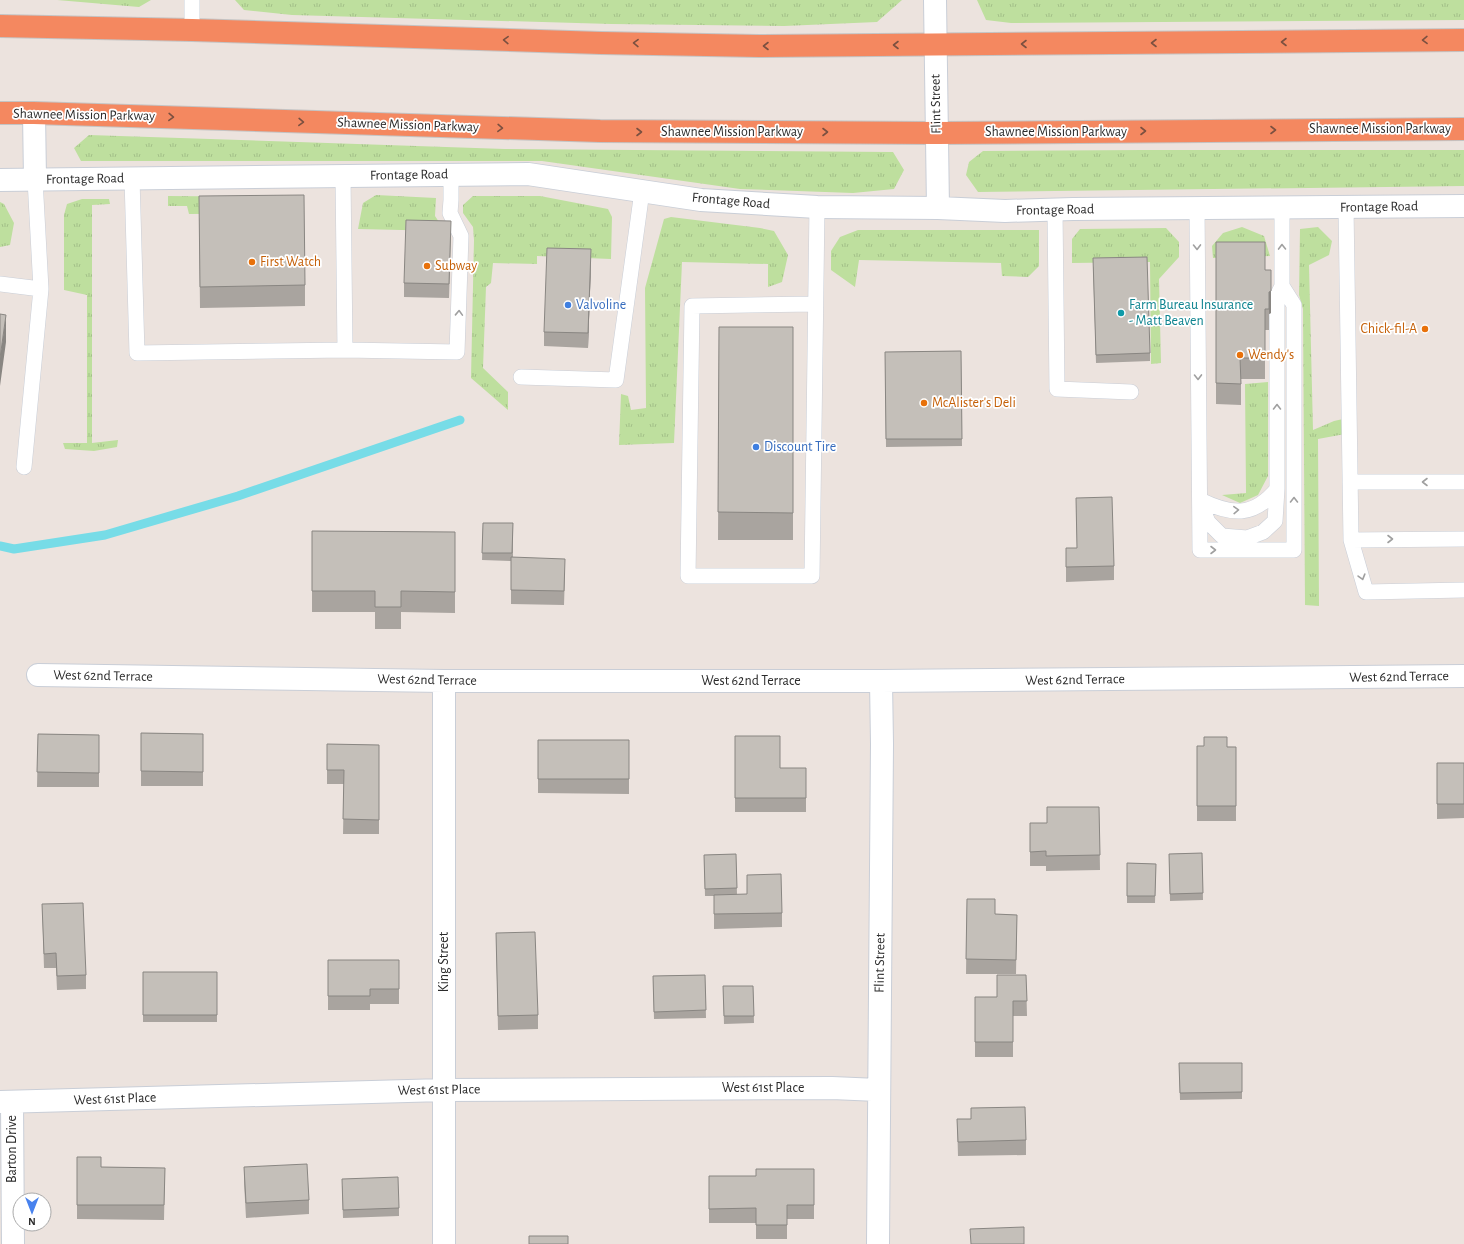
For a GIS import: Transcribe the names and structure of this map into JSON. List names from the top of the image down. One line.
{"streets":{"highway":["Shawnee Mission Parkway"],"street":["Flint Street","Frontage Road","West 62nd Terrace","King Street","West 61st Place","Barton Drive"]},"crossings":[["Flint Street","Shawnee Mission Parkway"],["Flint Street","Frontage Road"],["Flint Street","West 62nd Terrace"],["Flint Street","West 61st Place"],["West 62nd Terrace","King Street"],["King Street","West 61st Place"],["West 61st Place","Barton Drive"]],"places":["First Watch","Subway","Valvoline","Farm Bureau Insurance - Matt Beaven","Chick-fil-A","Wendy's","McAlister's Deli","Discount Tire"],"north":"bottom"}
